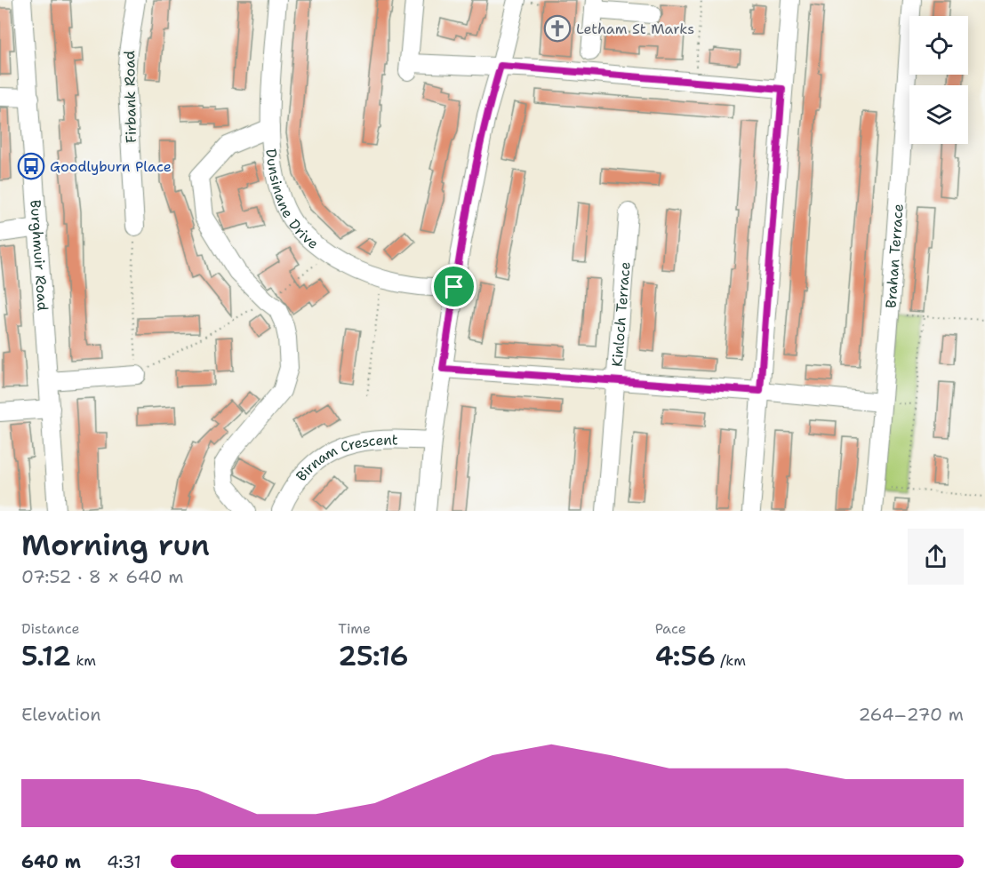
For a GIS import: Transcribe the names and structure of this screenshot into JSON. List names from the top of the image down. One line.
{"streets":{"street":["Firbank Road","Dunsinane Drive","Burghmuir Road","Brahan Terrace","Kinloch Terrace","Birnam Crescent"]},"places":{"church":["Letham St Marks"],"bus stop":["Goodlyburn Place"]},"page":{"heading":["Morning run","07:52 · 8 × 640 m"],"stats":[["Distance","5.12 km"],["Time","25:16"],["Pace","4:56 /km"]],"chart":["Elevation","264–270 m"],"list":[{"name":"640 m","note":"4:31"}]}}
